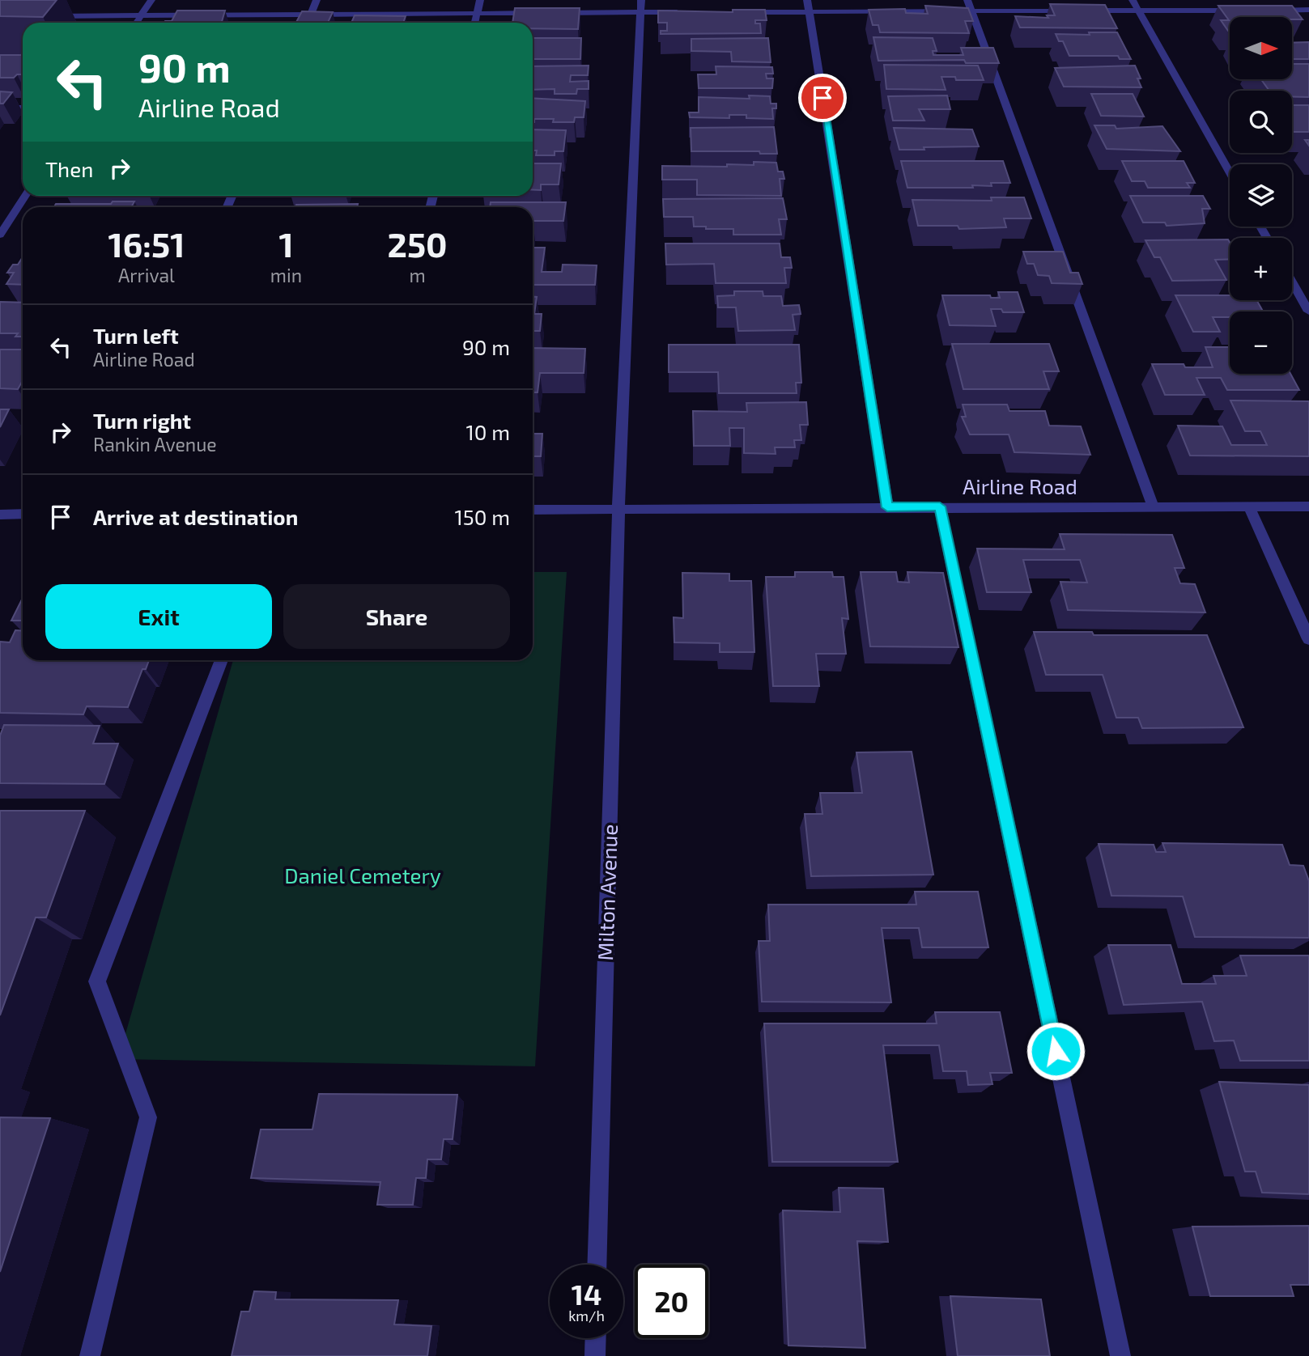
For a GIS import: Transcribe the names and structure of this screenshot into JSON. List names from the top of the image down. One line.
{"streets":{"street":["Airline Road","Milton Avenue"]},"crossings":[["Airline Road","Milton Avenue"]],"parks":["Daniel Cemetery"],"north":"right","page":{"map_buttons":["+","−"],"turn":["90 m","Airline Road"],"then":"Then","eta":["16:51","Arrival","1","min","250","m"],"list":[{"name":"Turn left","note":"Airline Road","value":"90 m"},{"name":"Turn right","note":"Rankin Avenue","value":"10 m"},{"name":"Arrive at destination","value":"150 m"}],"buttons":["Exit","Share"],"speed":"14 km/h","limit":"20"}}
